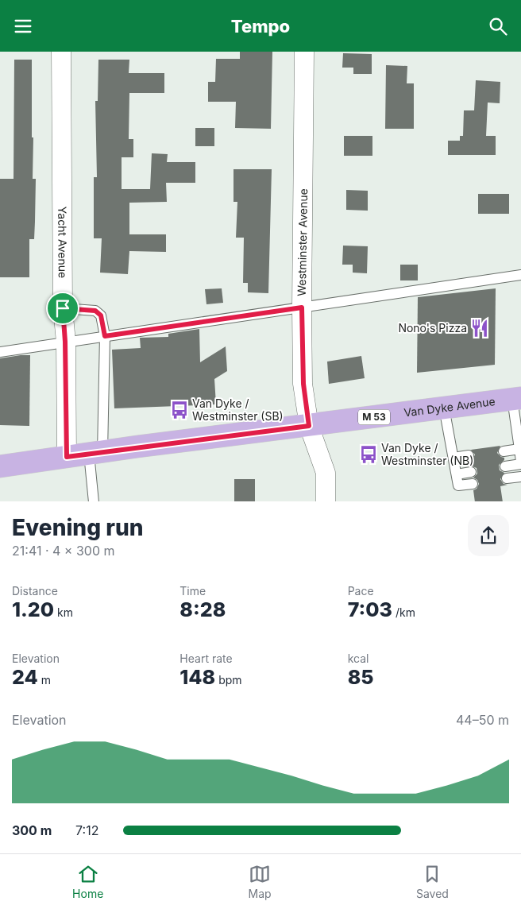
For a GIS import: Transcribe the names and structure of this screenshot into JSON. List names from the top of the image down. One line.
{"streets":{"main road":["Van Dyke Avenue","M 53"],"street":["Yacht Avenue","Westminster Avenue"]},"crossings":[["Yacht Avenue","Van Dyke Avenue"],["Westminster Avenue","Van Dyke Avenue"]],"places":{"restaurant":["Nono's Pizza"],"bus stop":["Van Dyke / Westminster (SB)","Van Dyke / Westminster (NB)"]},"page":{"header":"Tempo","heading":["Evening run","21:41 · 4 × 300 m"],"stats":[["Distance","1.20 km"],["Time","8:28"],["Pace","7:03 /km"],["Elevation","24 m"],["Heart rate","148 bpm"],["kcal","85"]],"chart":["Elevation","44–50 m"],"list":[{"name":"300 m","note":"7:12"}],"tabs":["Home","Map","Saved"]}}
